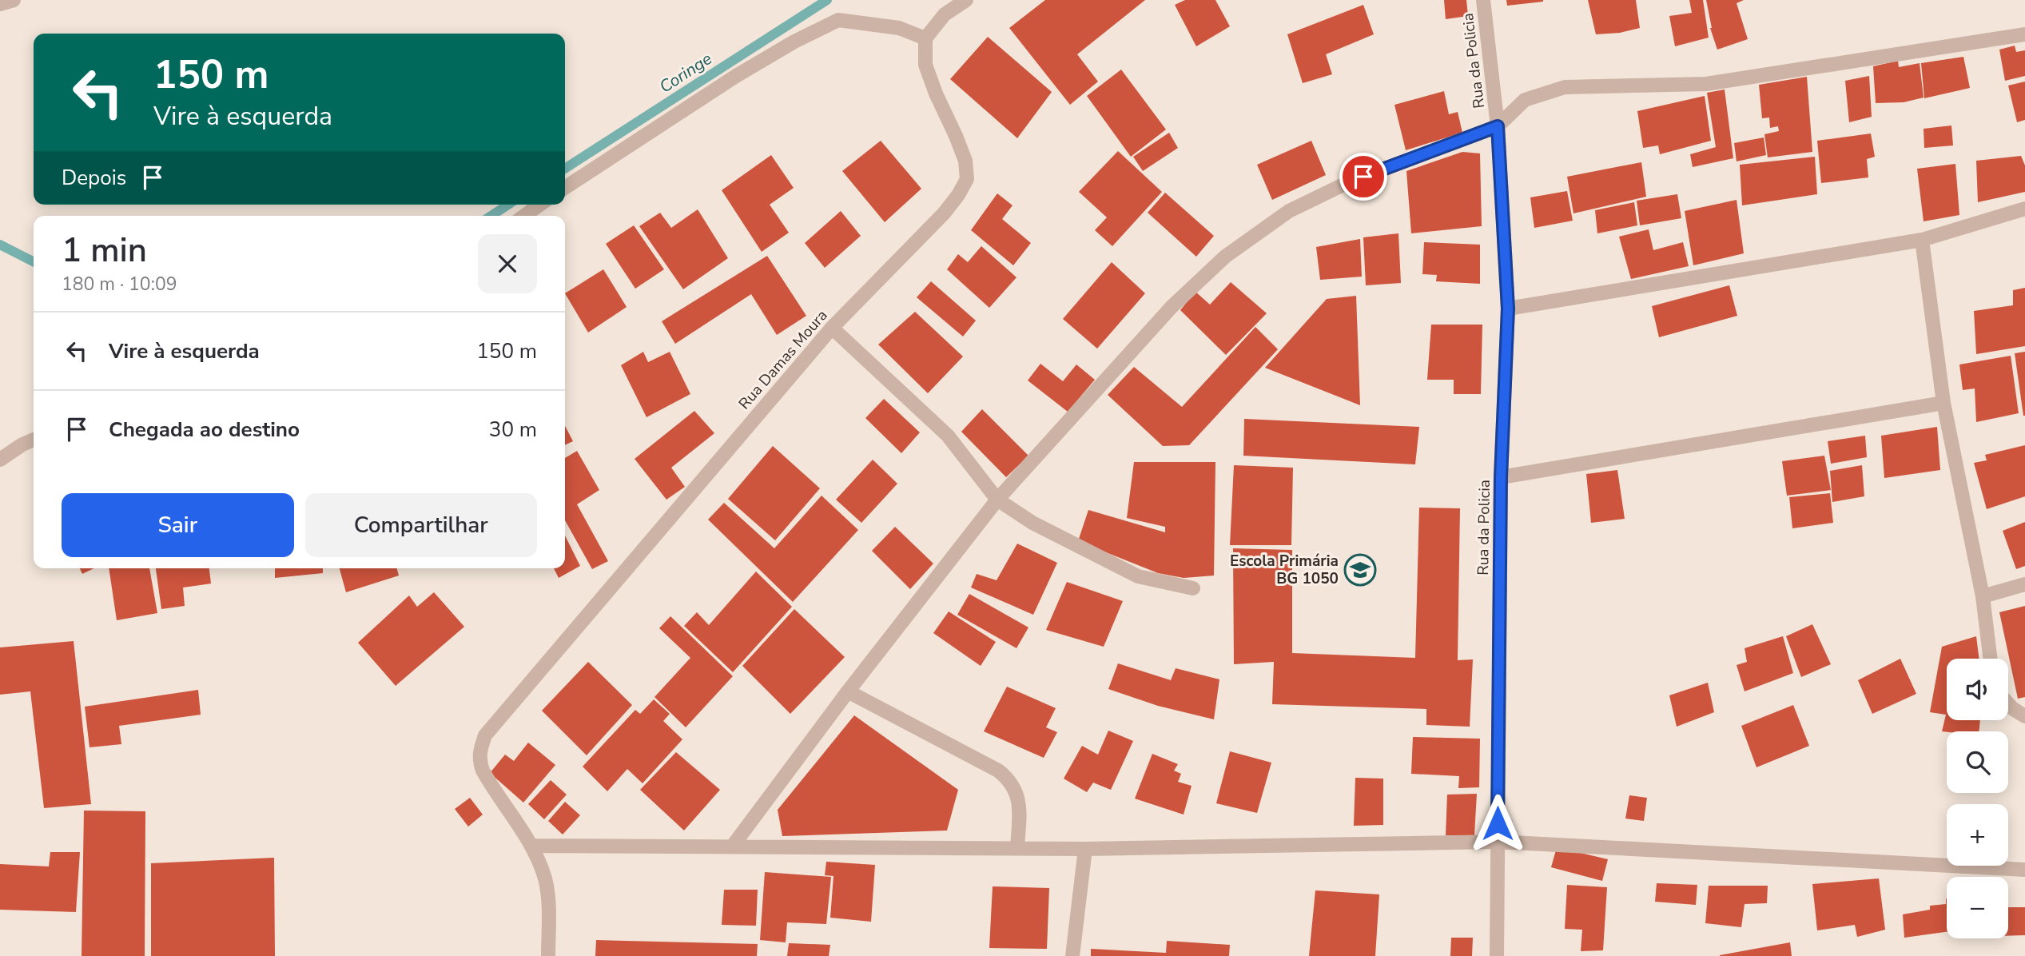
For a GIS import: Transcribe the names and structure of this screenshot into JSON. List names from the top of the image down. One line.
{"streets":{"street":["Rua da Policia","Rua Damas Moura"]},"water":["Coringe"],"places":{"school or university":["Escola Primária BG 1050"]},"page":{"turn":["150 m","Vire à esquerda"],"then":"Depois","heading":["1 min","180 m · 10:09"],"list":[{"name":"Vire à esquerda","value":"150 m"},{"name":"Chegada ao destino","value":"30 m"}],"buttons":["Sair","Compartilhar"],"map_buttons":["+","−"]}}
